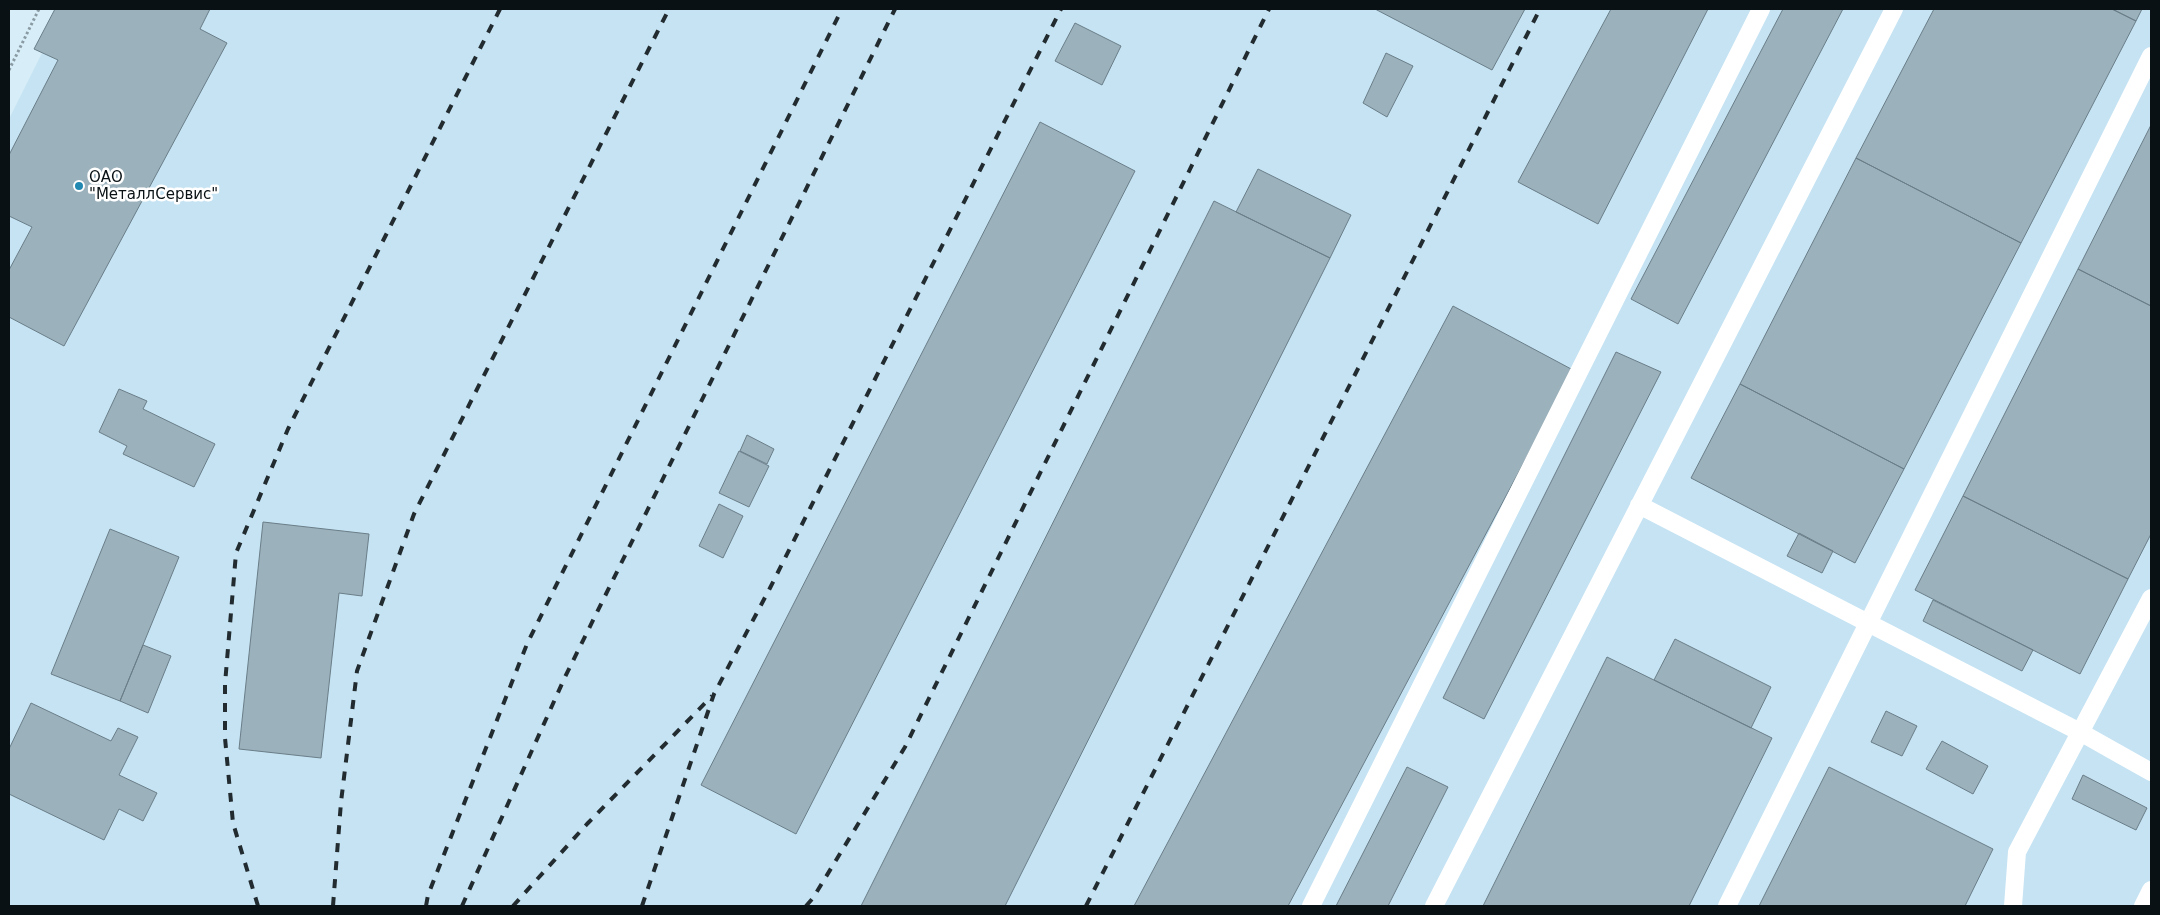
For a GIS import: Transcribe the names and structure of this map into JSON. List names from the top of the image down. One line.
{"places":["ОАО \"МеталлСервис\""]}
